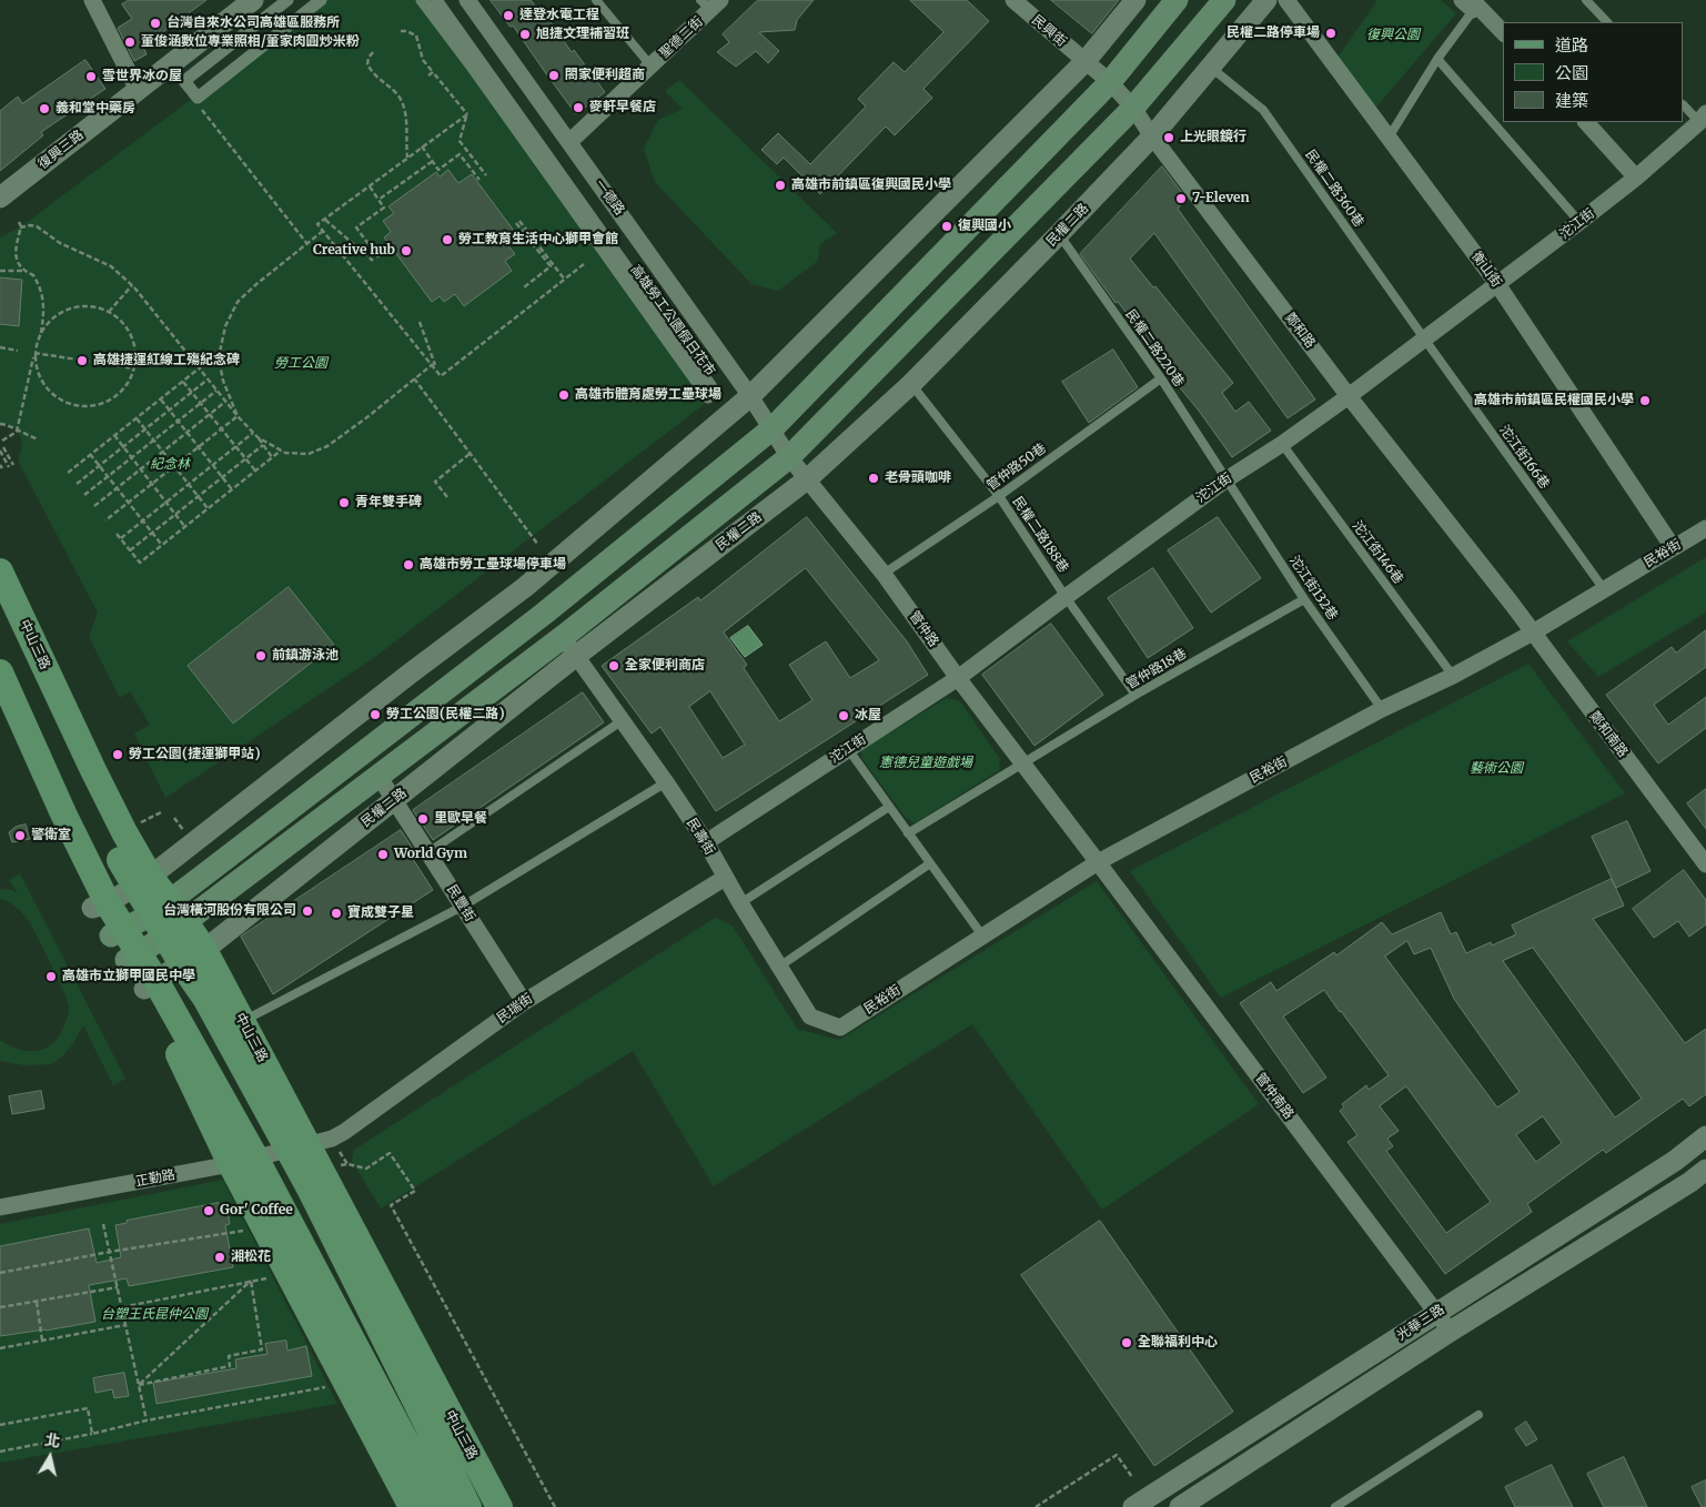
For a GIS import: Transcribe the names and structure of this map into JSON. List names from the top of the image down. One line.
{"streets":{"main road":["民權二路","中山三路"],"street":["民興街","聖德二街","復興三路","一德路","沱江街","衡山街","高雄勞工公園假日花市","鄭和路","民裕街","管仲路","鄭和南路","民壽街","民豐街","民瑞街","管仲南路","正勤路","光華三路"],"lane":["民權二路360巷","民權二路220巷","沱江街166巷","管仲路50巷","民權二路188巷","沱江街146巷","沱江街132巷","管仲路18巷"]},"crossings":[["民興街","鄭和路"],["聖德二街","一德路"],["民權二路360巷","沱江街"],["民權二路360巷","民權二路"],["民權二路360巷","沱江街166巷"],["一德路","管仲路"],["沱江街","衡山街"],["沱江街","鄭和路"],["沱江街","民權二路220巷"],["沱江街","沱江街166巷"],["沱江街","民權二路188巷"],["沱江街","沱江街146巷"],["沱江街","沱江街132巷"],["沱江街","管仲路"],["沱江街","民壽街"],["民權二路","鄭和路"],["民權二路","民權二路220巷"],["民權二路","民權二路188巷"],["民權二路","管仲路"],["民權二路","中山三路"],["民權二路","民壽街"],["民權二路","民豐街"],["衡山街","民裕街"],["鄭和路","鄭和南路"],["民權二路220巷","管仲路50巷"],["民權二路220巷","沱江街132巷"],["沱江街166巷","民裕街"],["管仲路50巷","民權二路188巷"],["管仲路50巷","管仲路"],["民權二路188巷","管仲路18巷"],["沱江街146巷","民裕街"],["民裕街","沱江街132巷"],["民裕街","管仲路"],["民裕街","鄭和南路"],["民裕街","民壽街"],["民裕街","管仲南路"],["沱江街132巷","管仲路18巷"],["管仲路","管仲路18巷"],["管仲路","管仲南路"],["中山三路","民瑞街"],["中山三路","正勤路"],["民壽街","民瑞街"],["民豐街","民瑞街"],["民瑞街","正勤路"],["管仲南路","光華三路"]],"parks":["復興公園","勞工公園","紀念林","憲德兒童遊戲場","藝術公園","台塑王氏昆仲公園"],"places":["達登水電工程","台灣自來水公司高雄區服務所","民權二路停車場","旭捷文理補習班","董俊涵數位專業照相/董家肉圓炒米粉","閤家便利超商","雪世界冰の屋","麥軒早餐店","義和堂中藥房","上光眼鏡行","高雄市前鎮區復興國民小學","7-Eleven","復興國小","勞工教育生活中心獅甲會館","Creative hub","高雄捷運紅線工殤紀念碑","高雄市體育處勞工壘球場","高雄市前鎮區民權國民小學","老骨頭咖啡","青年雙手碑","高雄市勞工壘球場停車場","前鎮游泳池","全家便利商店","勞工公園(民權二路)","冰屋","勞工公園(捷運獅甲站)","里歐早餐","警衛室","World Gym","台灣橫河股份有限公司","寶成雙子星","高雄市立獅甲國民中學","Gor' Coffee","湘松花","全聯福利中心"],"legend":["道路","公園","建築"],"north":"top"}
